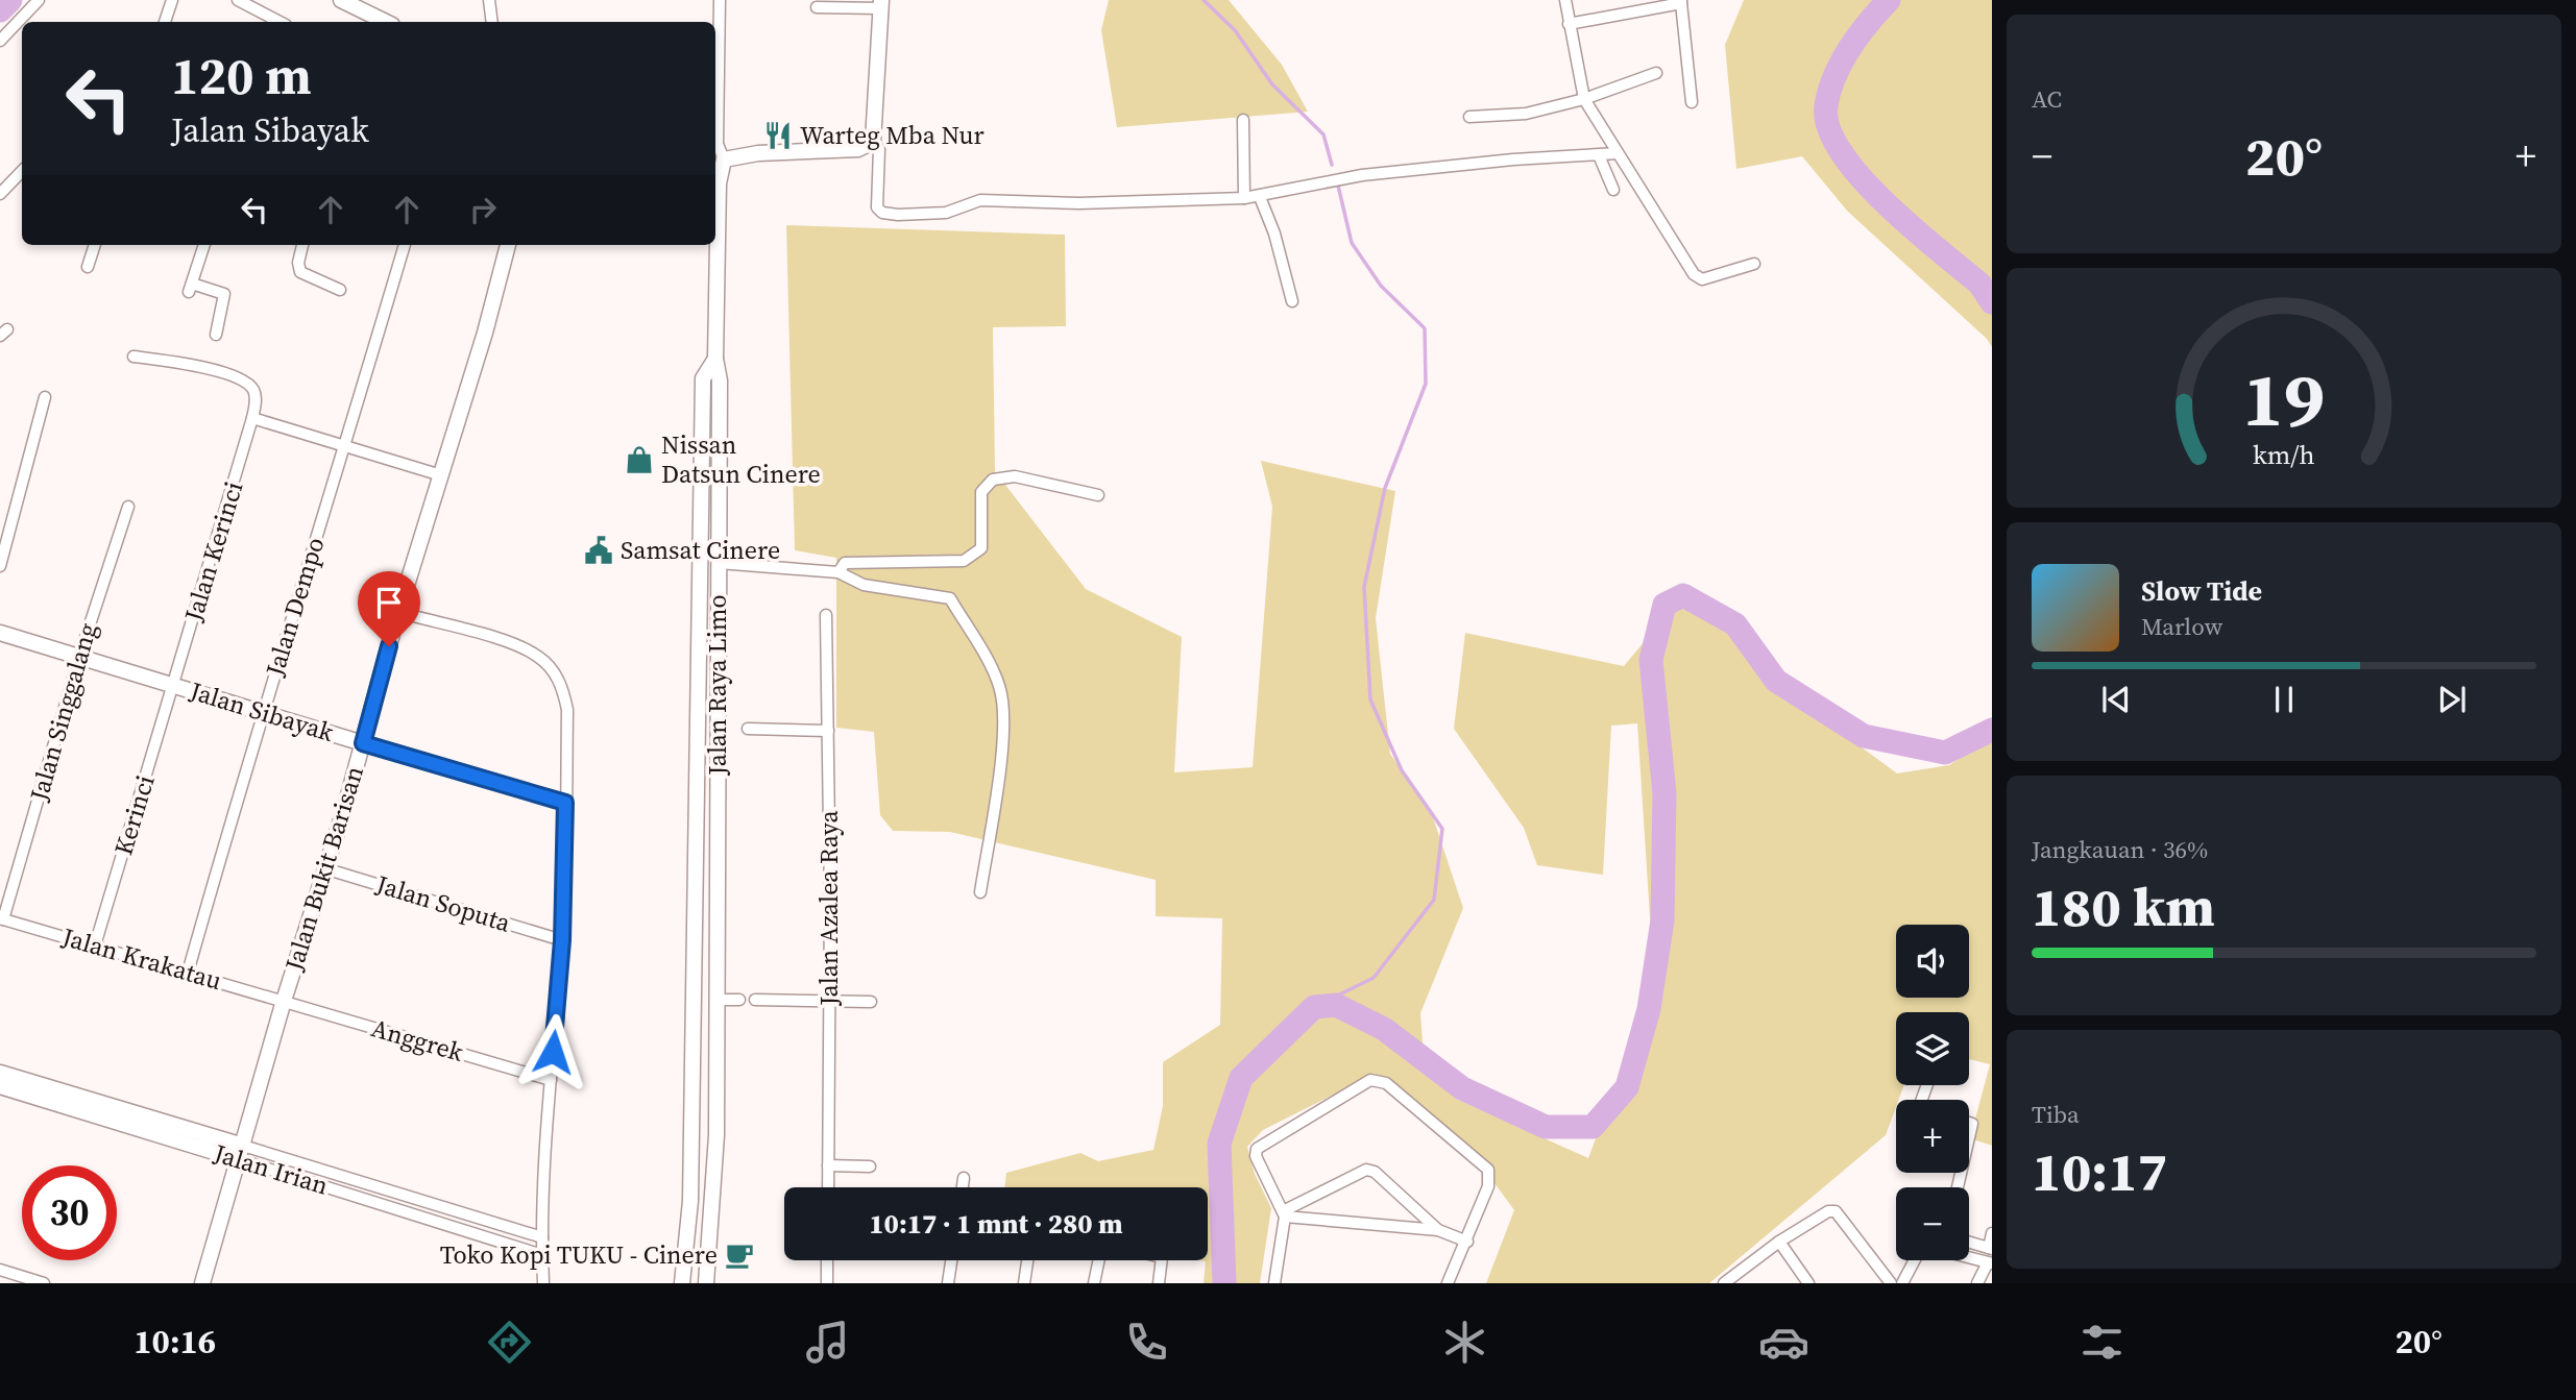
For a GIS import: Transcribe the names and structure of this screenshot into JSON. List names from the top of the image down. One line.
{"streets":{"main road":["Jalan Raya Limo","Jalan Sibayak","Jalan Bukit Barisan","Jalan Irian"],"street":["Jalan Kerinci","Jalan Dempo","Jalan Singgalang","Kerinci","Jalan Soputa","Jalan Azalea Raya","Jalan Krakatau","Anggrek"]},"crossings":[["Jalan Kerinci","Jalan Sibayak"],["Jalan Kerinci","Kerinci"],["Jalan Dempo","Jalan Sibayak"],["Jalan Dempo","Jalan Krakatau"],["Jalan Singgalang","Jalan Sibayak"],["Jalan Singgalang","Jalan Krakatau"],["Jalan Sibayak","Kerinci"],["Jalan Sibayak","Jalan Bukit Barisan"],["Kerinci","Jalan Krakatau"],["Jalan Bukit Barisan","Jalan Soputa"],["Jalan Bukit Barisan","Jalan Krakatau"],["Jalan Bukit Barisan","Anggrek"],["Jalan Bukit Barisan","Jalan Irian"],["Jalan Krakatau","Anggrek"]],"places":{"restaurant":["Warteg Mba Nur"],"shop":["Nissan Datsun Cinere"],"public building":["Samsat Cinere"],"cafe":["Toko Kopi TUKU - Cinere"]},"page":{"tile":["AC",["Jangkauan · 36%","180 km"],["Tiba","10:17"]],"turn":["120 m","Jalan Sibayak"],"heat":["−","20°","+"],"song":["Slow Tide","Marlow"],"map_buttons":["+","−"],"limit":"30","trip":"10:17 · 1 mnt · 280 m","tabs":["10:16","20°"],"gauge":["19","km/h"]}}
